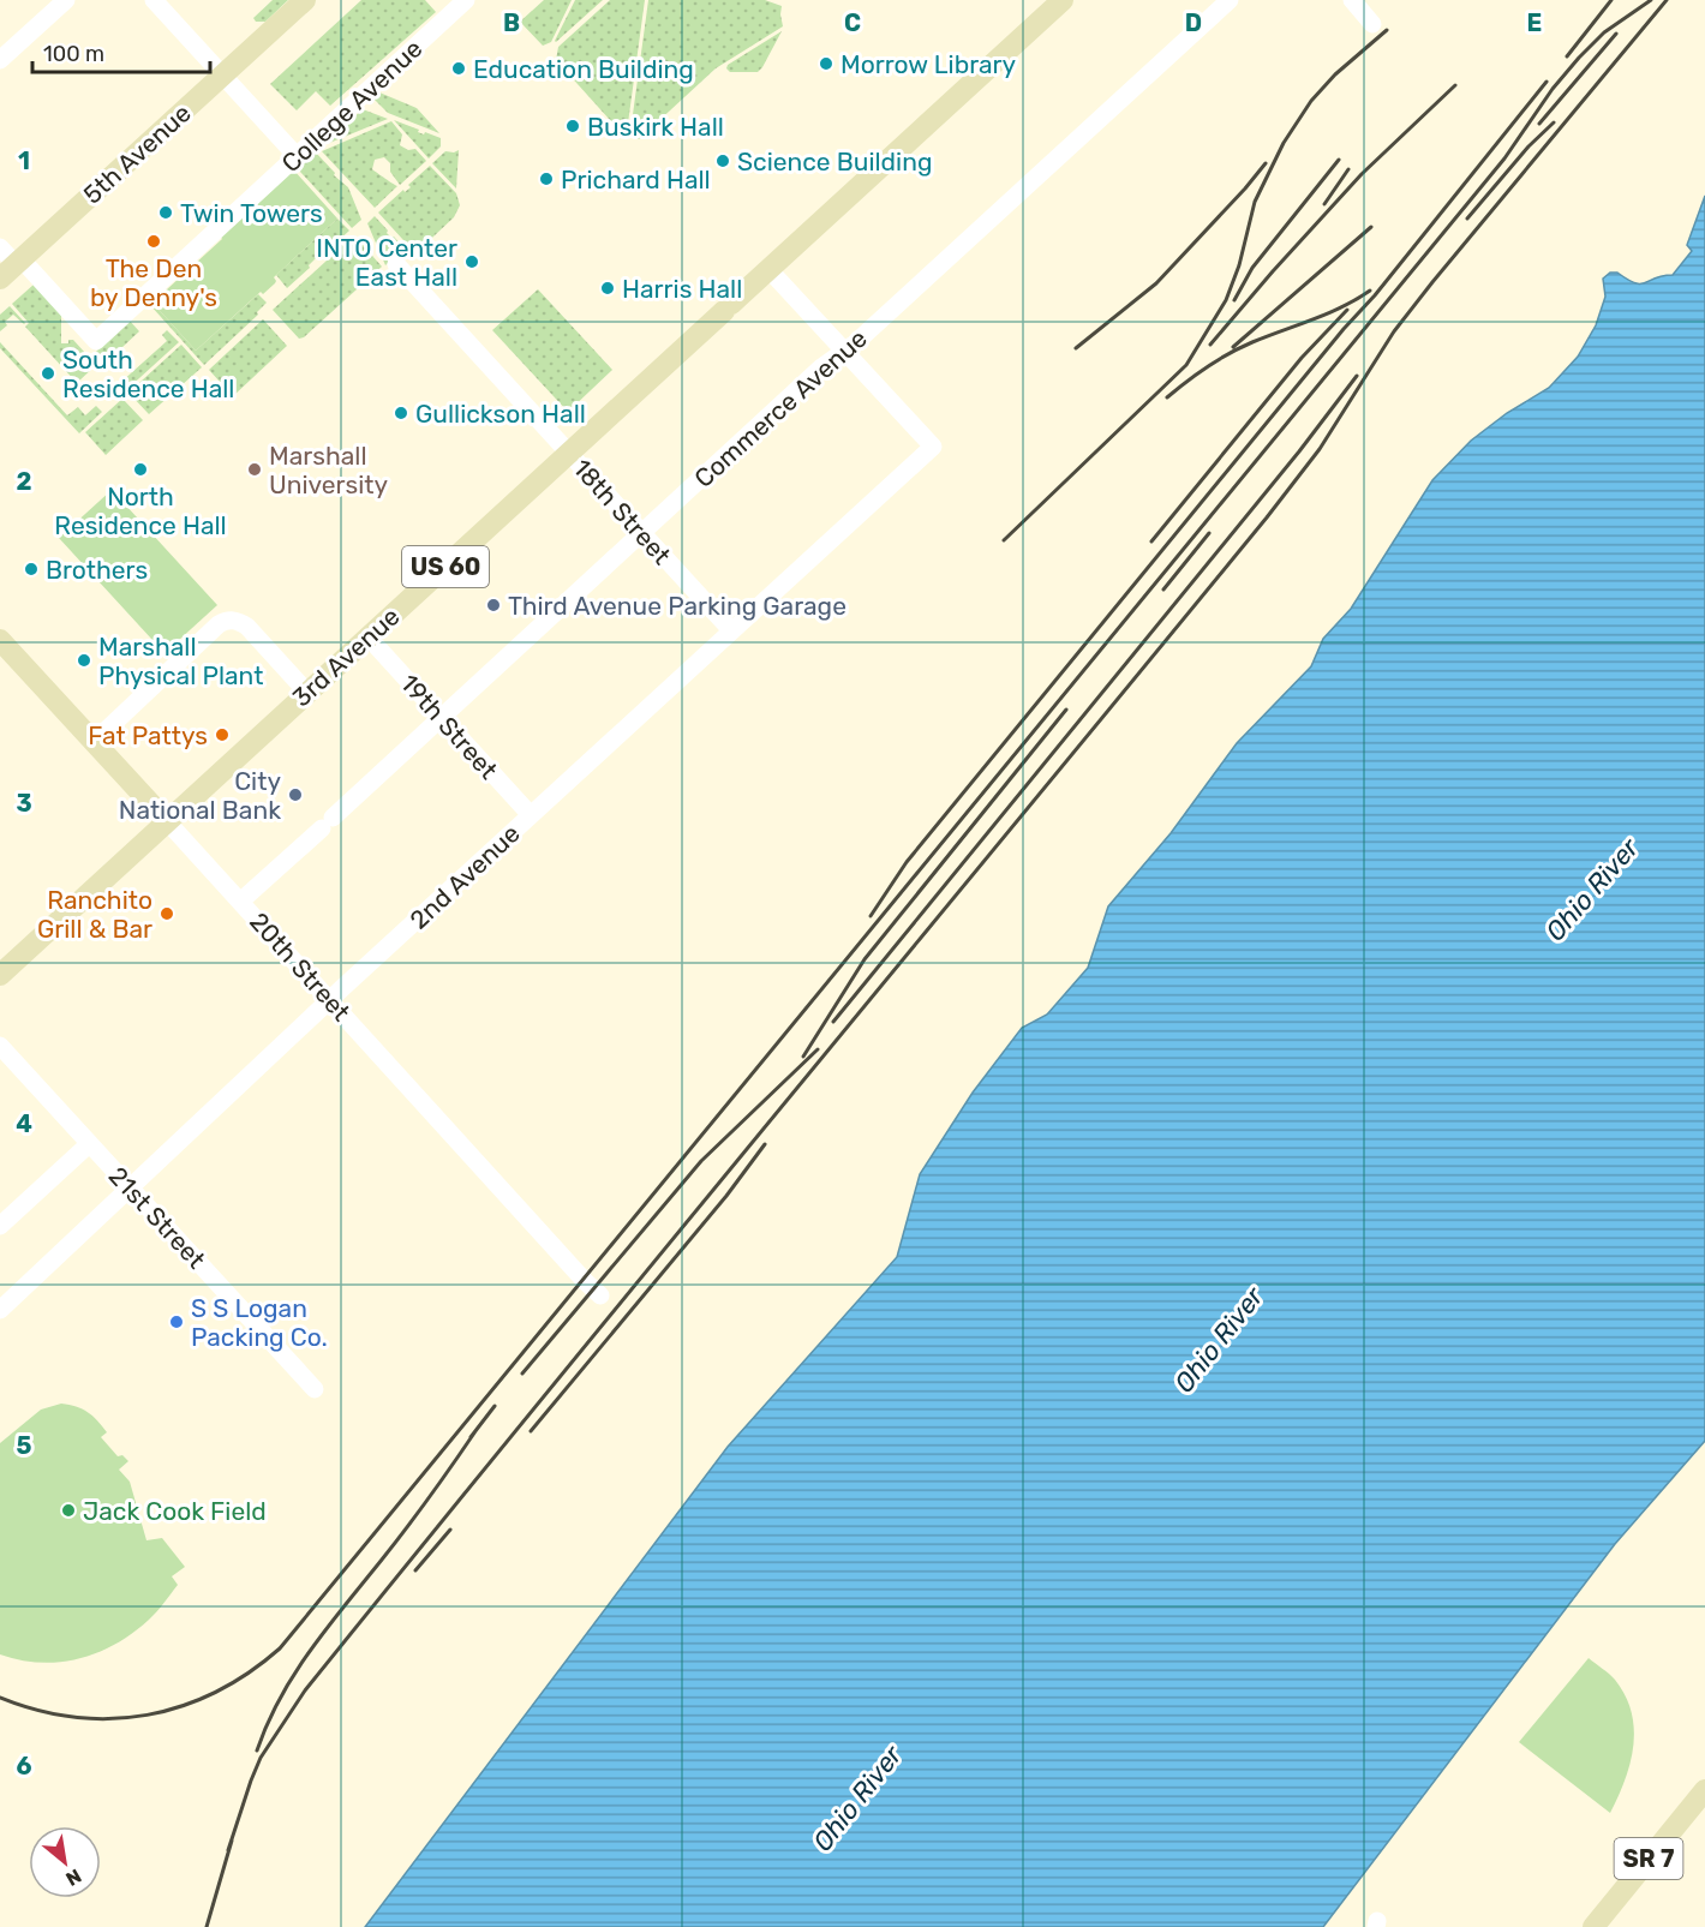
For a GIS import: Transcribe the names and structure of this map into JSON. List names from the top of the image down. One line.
{"streets":{"main road":["5th Avenue","US 60","3rd Avenue","20th Street","SR 7"],"street":["College Avenue","Commerce Avenue","18th Street","19th Street","2nd Avenue","21st Street"]},"crossings":[["College Avenue","5th Avenue"],["Commerce Avenue","18th Street"],["Commerce Avenue","19th Street"],["Commerce Avenue","2nd Avenue"],["Commerce Avenue","20th Street"],["18th Street","3rd Avenue"],["18th Street","2nd Avenue"],["3rd Avenue","19th Street"],["3rd Avenue","20th Street"],["19th Street","2nd Avenue"],["2nd Avenue","20th Street"],["2nd Avenue","21st Street"]],"water":["Ohio River"],"places":["Morrow Library","Education Building","Buskirk Hall","Science Building","Prichard Hall","Twin Towers","The Den by Denny's","INTO Center East Hall","Harris Hall","South Residence Hall","Gullickson Hall","North Residence Hall","Marshall University","Brothers","Third Avenue Parking Garage","Marshall Physical Plant","Fat Pattys","City National Bank","Ranchito Grill & Bar","S S Logan Packing Co.","Jack Cook Field"],"scale_bar":"100 m","north":"bottom right","grid":{"columns":["B","C","D","E"],"rows":["1","2","3","4","5","6"]}}
